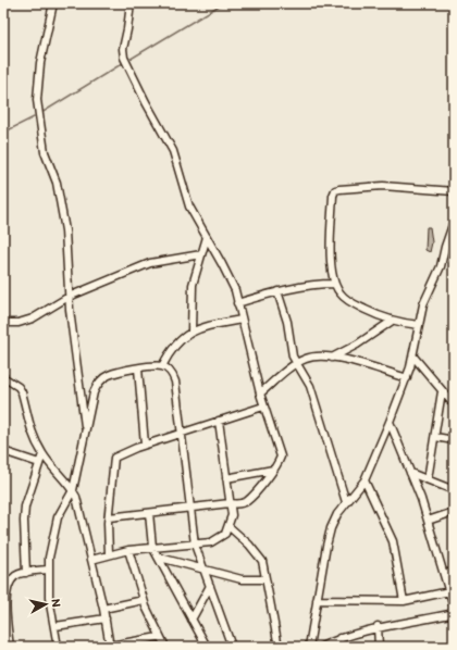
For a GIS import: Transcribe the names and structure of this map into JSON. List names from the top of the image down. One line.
{"north":"right"}
